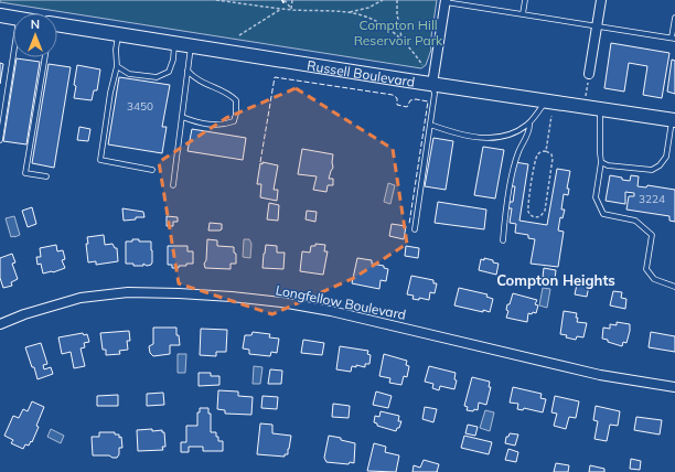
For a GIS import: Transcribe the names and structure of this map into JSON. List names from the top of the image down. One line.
{"streets":{"main road":["Russell Boulevard"],"street":["Longfellow Boulevard"]},"districts":["Compton Heights"],"parks":["Compton Hill Reservoir Park"],"house_numbers":["3450","3224"],"north":"top"}
